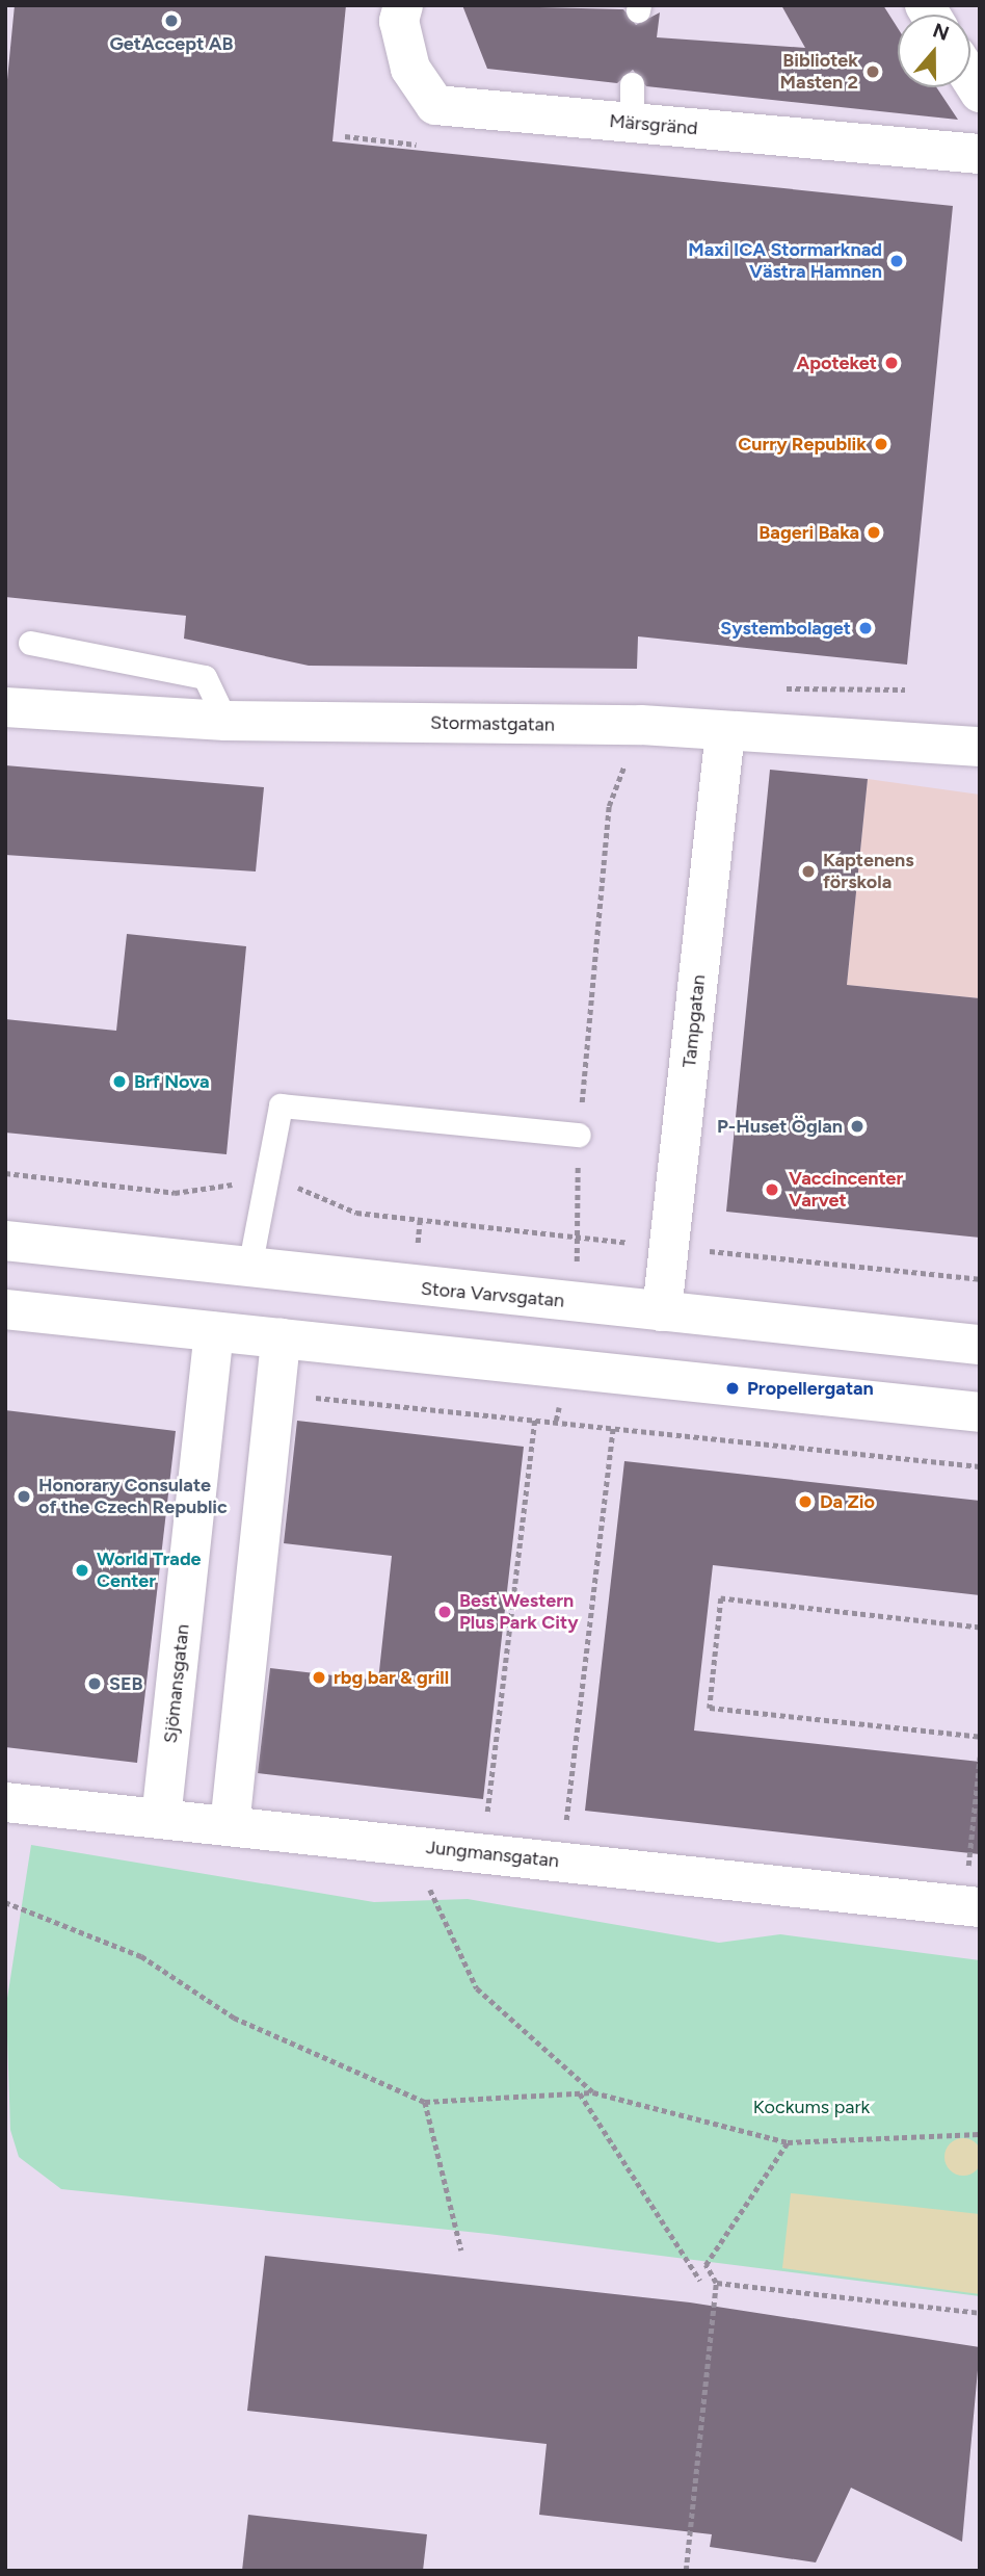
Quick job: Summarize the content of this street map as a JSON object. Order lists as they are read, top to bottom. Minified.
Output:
{"streets":{"street":["Märsgränd","Stormastgatan","Tampgatan","Stora Varvsgatan","Sjömansgatan","Jungmansgatan"]},"crossings":[["Stormastgatan","Tampgatan"],["Tampgatan","Stora Varvsgatan"],["Sjömansgatan","Jungmansgatan"]],"parks":["Kockums park"],"places":["GetAccept AB","Bibliotek Masten 2","Maxi ICA Stormarknad Västra Hamnen","Apoteket","Curry Republik","Bageri Baka","Systembolaget","Kaptenens förskola","Brf Nova","P-Huset Öglan","Vaccincenter Varvet","Propellergatan","Honorary Consulate of the Czech Republic","Da Zio","World Trade Center","Best Western Plus Park City","rbg bar & grill","SEB"],"north":"top"}
